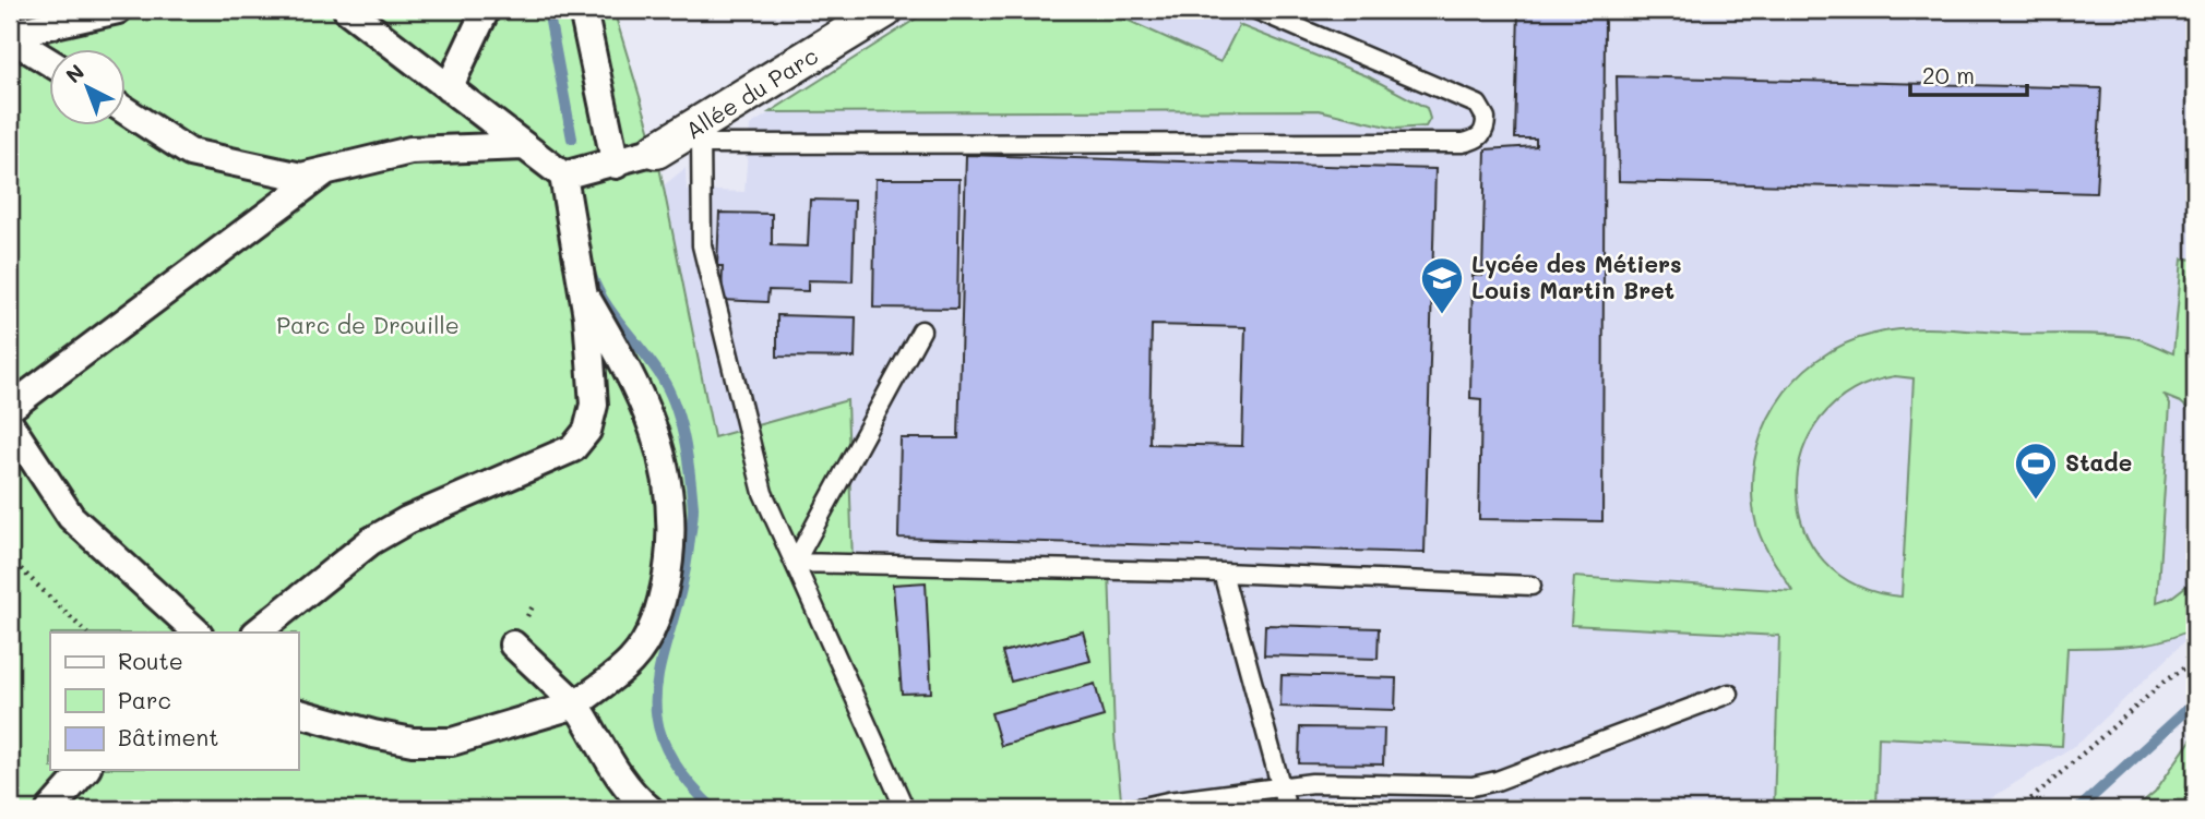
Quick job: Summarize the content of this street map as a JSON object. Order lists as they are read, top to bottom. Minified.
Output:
{"streets":{"street":["Allée du Parc"]},"parks":["Parc de Drouille"],"places":{"school or university":["Lycée des Métiers Louis Martin Bret"],"sports":["Stade"]},"legend":["Route","Parc","Bâtiment"],"scale_bar":"20 m","north":"top left"}
